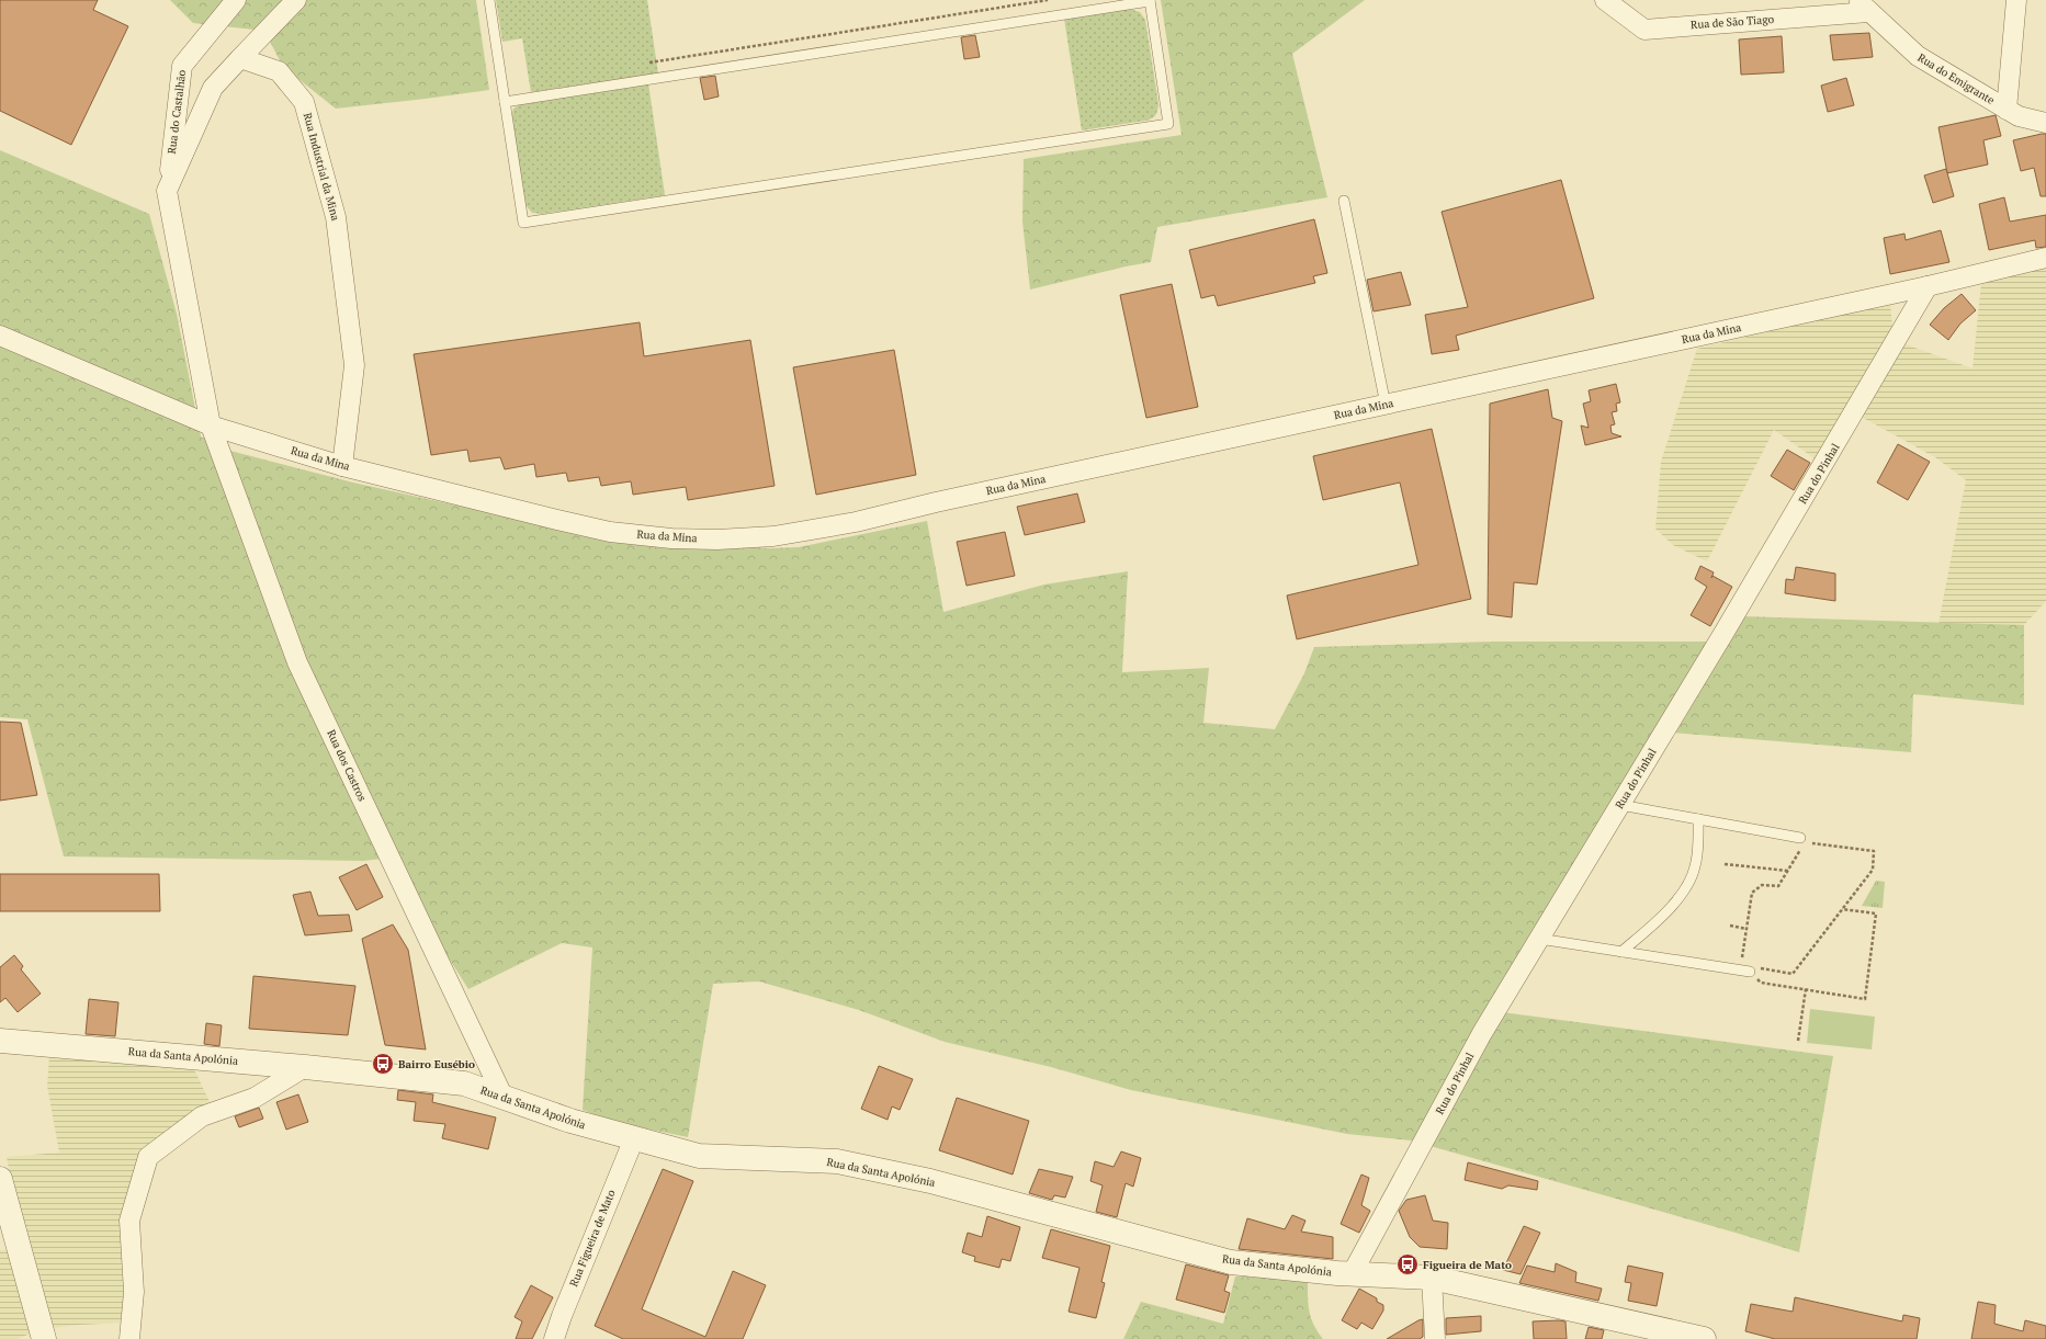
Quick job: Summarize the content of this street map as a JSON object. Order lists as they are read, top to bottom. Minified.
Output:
{"streets":{"street":["Rua de São Tiago","Rua do Emigrante","Rua do Castalhão","Rua Industrial da Mina","Rua da Mina","Rua do Pinhal","Rua dos Castros","Rua da Santa Apolónia","Rua Figueira de Mato"]},"crossings":[["Rua de São Tiago","Rua do Emigrante"],["Rua Industrial da Mina","Rua da Mina"],["Rua da Mina","Rua do Pinhal"],["Rua da Mina","Rua dos Castros"],["Rua do Pinhal","Rua da Santa Apolónia"],["Rua dos Castros","Rua da Santa Apolónia"],["Rua da Santa Apolónia","Rua Figueira de Mato"]],"places":{"bus stop":["Bairro Eusébio","Figueira de Mato"]}}
